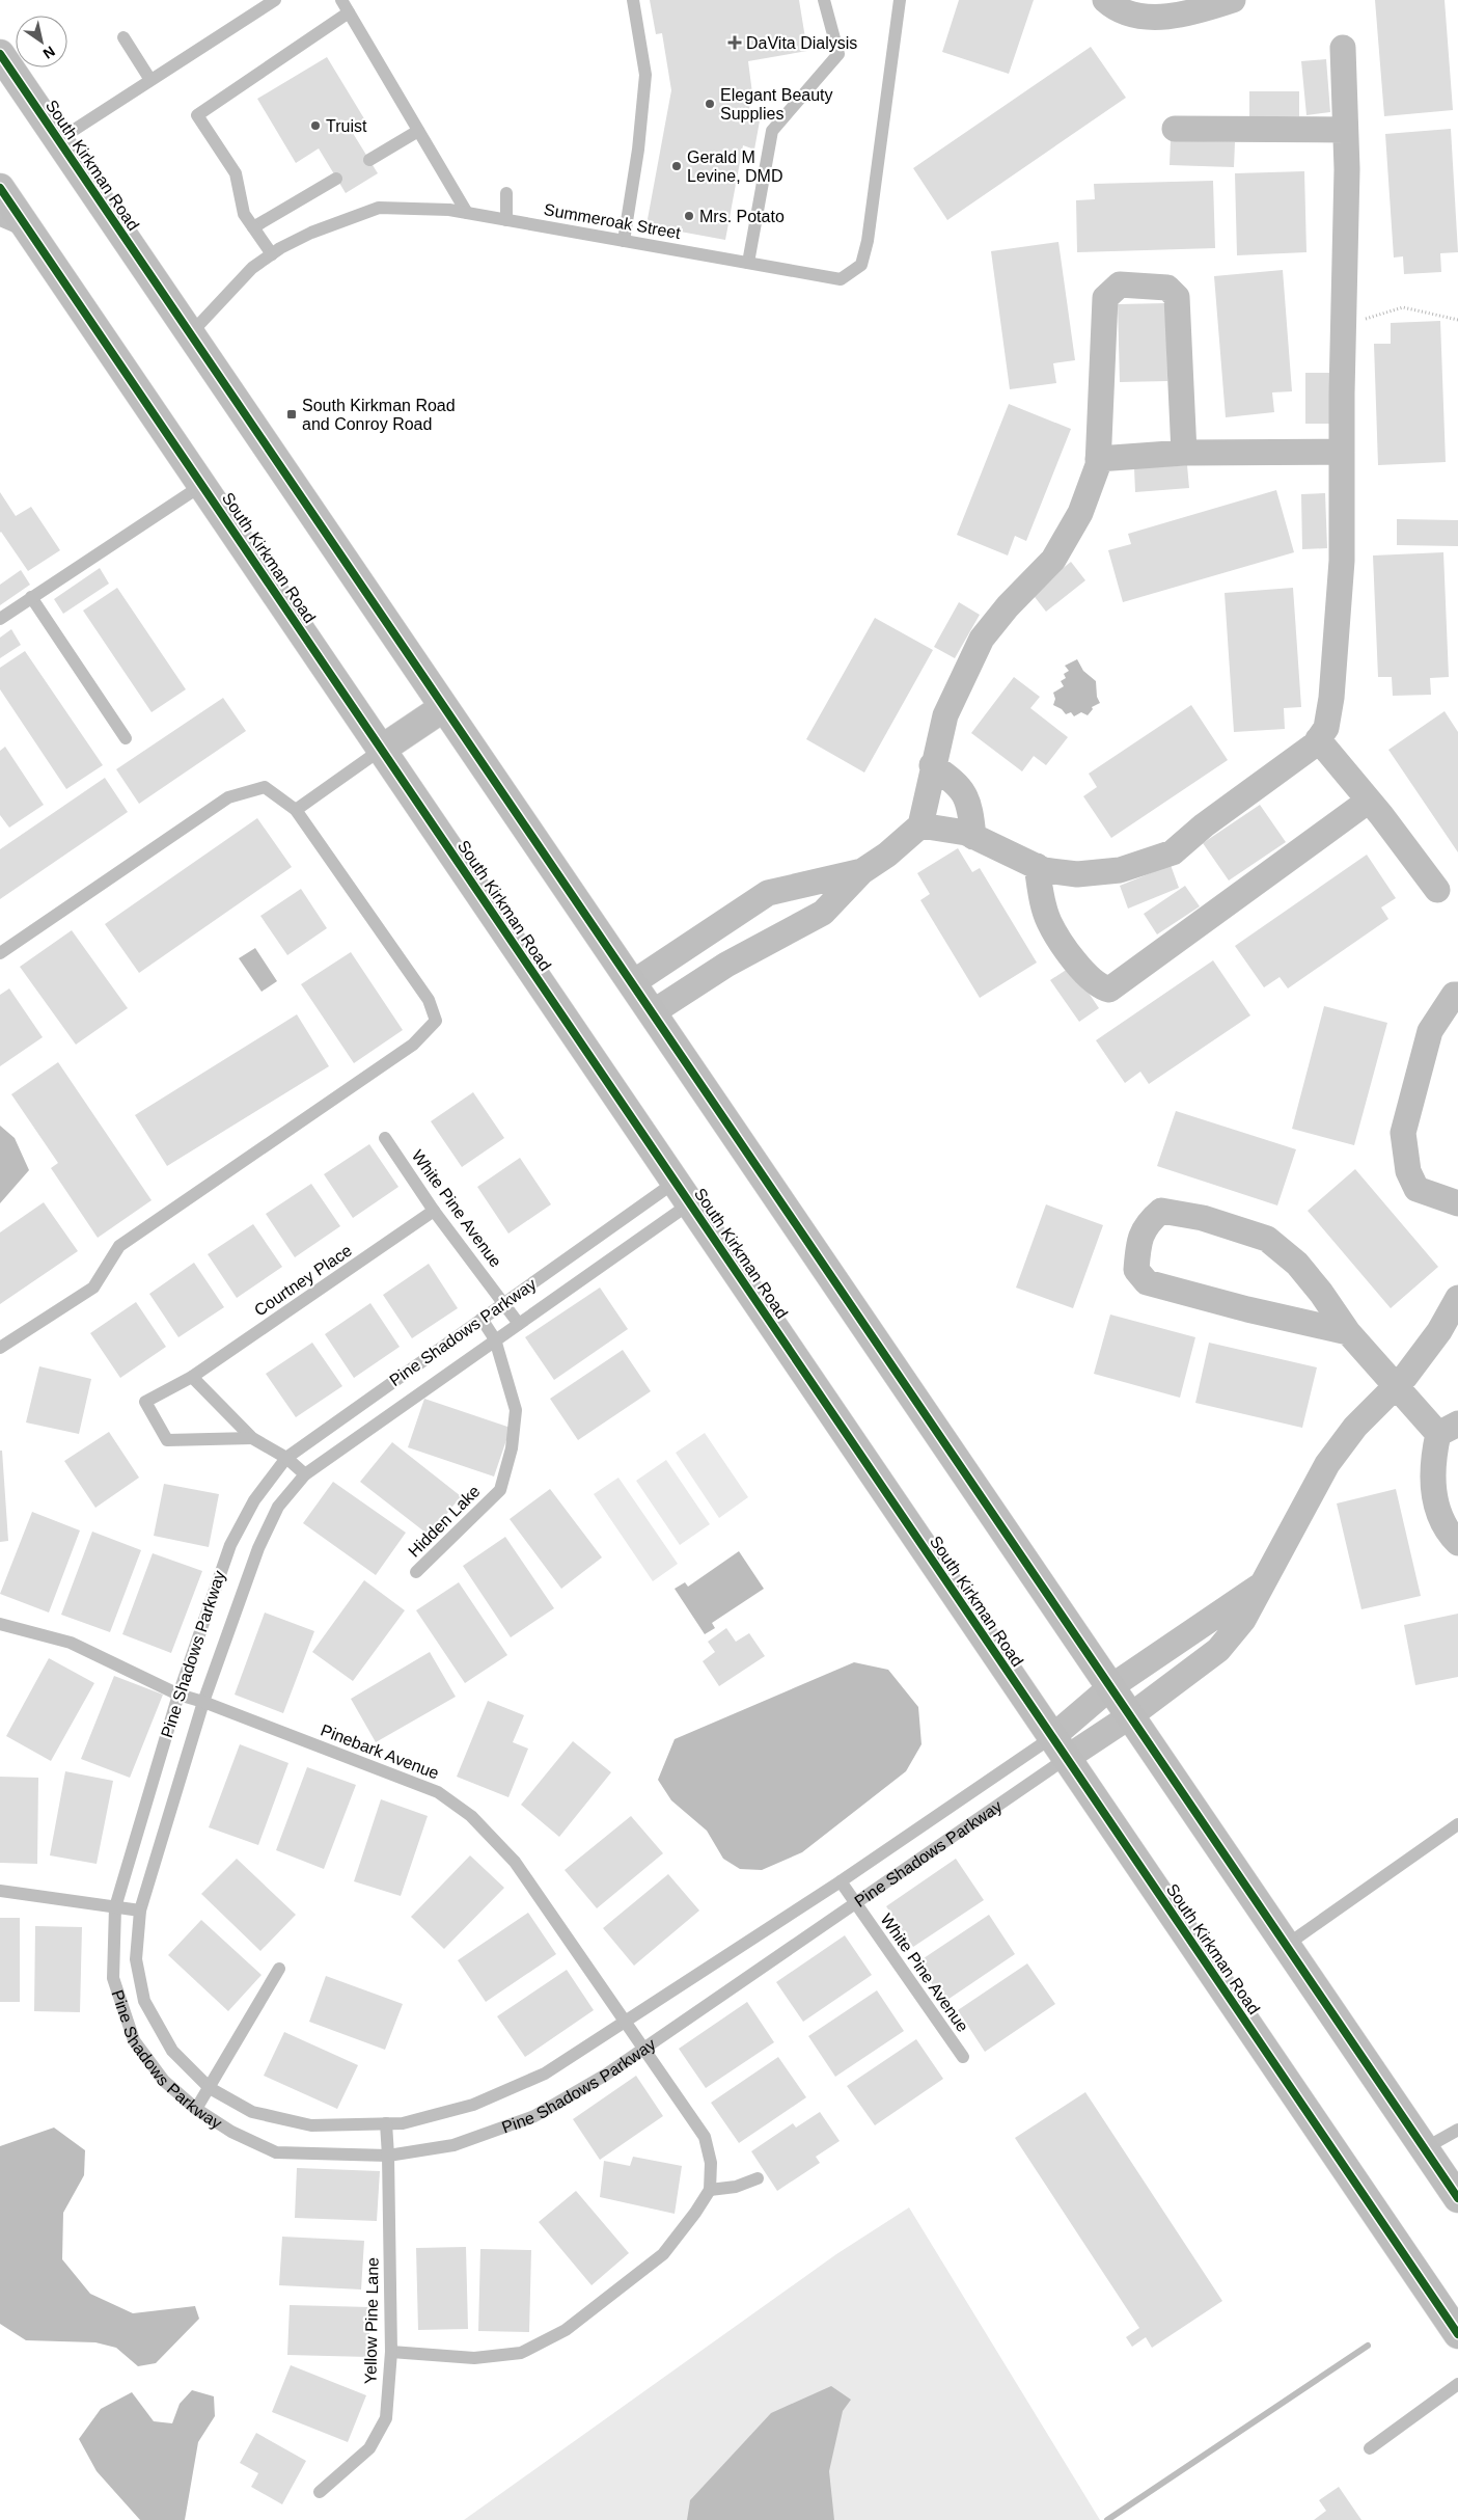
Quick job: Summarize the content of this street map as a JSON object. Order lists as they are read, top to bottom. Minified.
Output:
{"streets":{"main road":["South Kirkman Road"],"street":["Pine Shadows Parkway"],"lane":["Summeroak Street","White Pine Avenue","Courtney Place","Hidden Lake","Pinebark Avenue","Yellow Pine Lane"]},"crossings":[["South Kirkman Road","Summeroak Street"],["South Kirkman Road","Pine Shadows Parkway"],["White Pine Avenue","Courtney Place"],["White Pine Avenue","Pine Shadows Parkway"],["Pine Shadows Parkway","Hidden Lake"],["Pine Shadows Parkway","Pinebark Avenue"],["Pine Shadows Parkway","Yellow Pine Lane"]],"places":{"health":["DaVita Dialysis"],"other":["Elegant Beauty Supplies","Truist","Gerald M Levine, DMD","Mrs. Potato"],"transit":["South Kirkman Road and Conroy Road"]},"north":"bottom right"}
